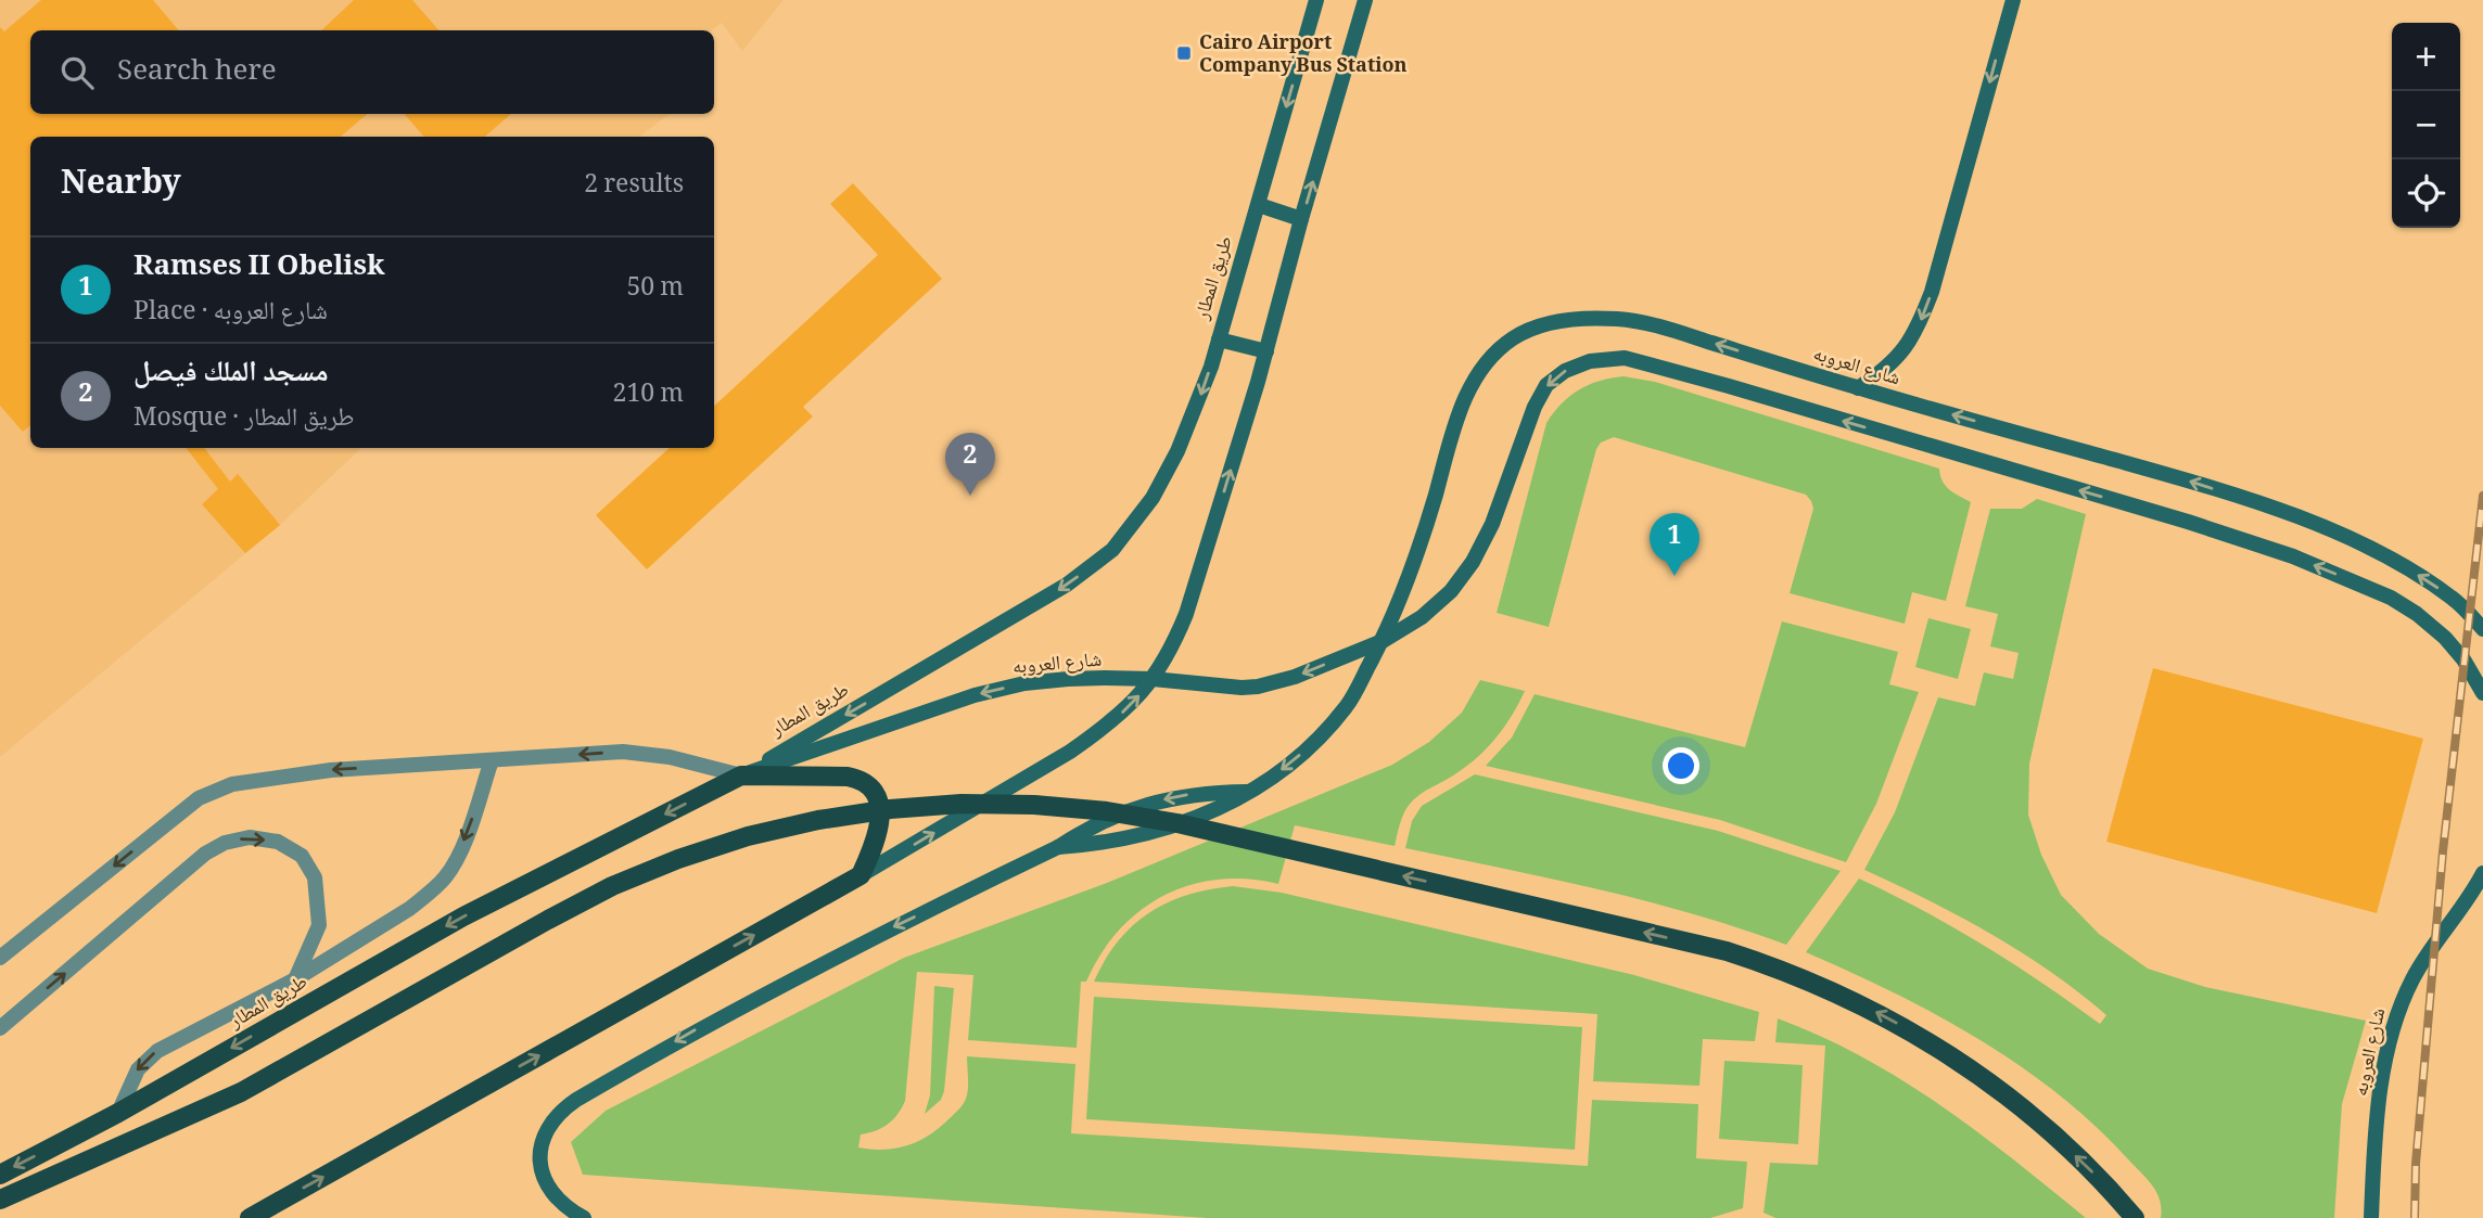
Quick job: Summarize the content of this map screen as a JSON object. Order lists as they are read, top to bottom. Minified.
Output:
{"streets":{"main road":["طريق المطار","شارع العروبه"]},"crossings":[["طريق المطار","شارع العروبه"]],"one_way":["شارع العروبه"],"places":{"transit":["Cairo Airport Company Bus Station"]},"page":{"map_buttons":["+","−"],"search":"Search here","heading":["Nearby","2 results"],"list":[{"mark":"1","name":"Ramses II Obelisk","note":"Place · شارع العروبه","value":"50 m"},{"mark":"2","name":"مسجد الملك فيصل","note":"Mosque · طريق المطار","value":"210 m"}],"pins":["2","1"]}}
